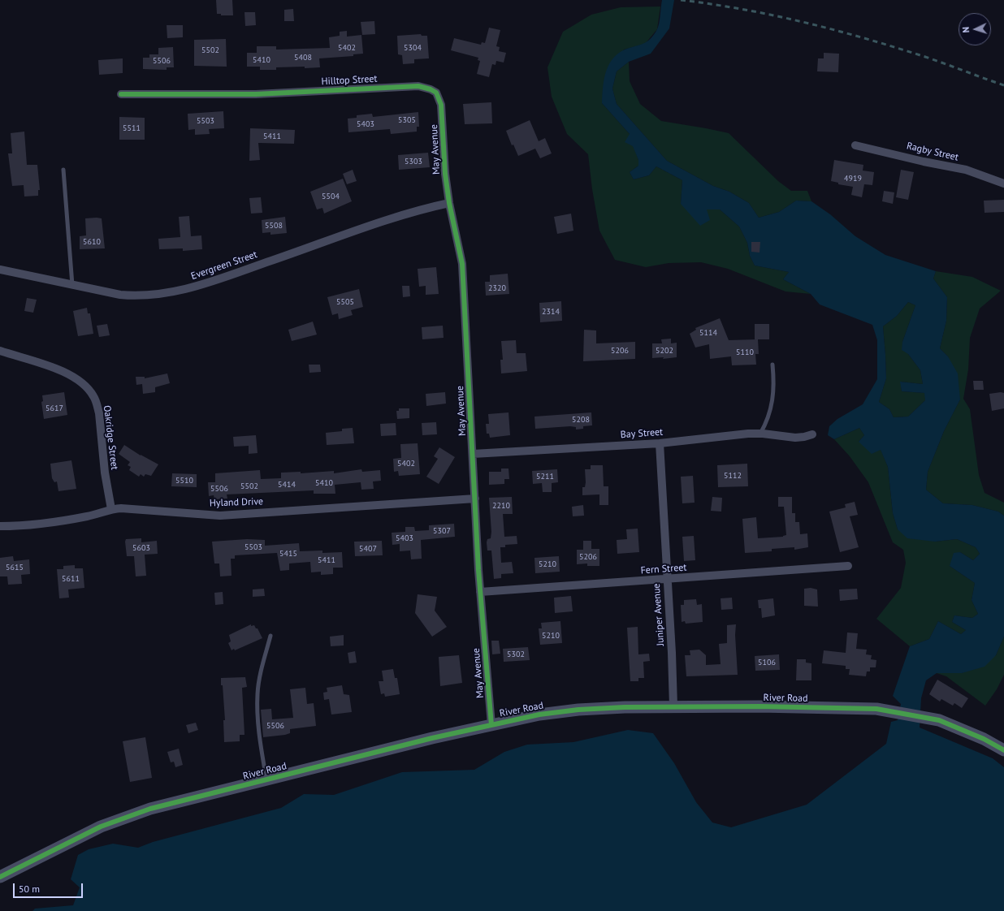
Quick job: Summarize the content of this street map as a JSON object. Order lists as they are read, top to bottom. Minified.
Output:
{"streets":{"street":["Hilltop Street","May Avenue","Ragby Street","Evergreen Street","Bay Street","Oakridge Street","Hyland Drive","Fern Street","Juniper Avenue","River Road"]},"crossings":[["Hilltop Street","May Avenue"],["May Avenue","Evergreen Street"],["May Avenue","Bay Street"],["May Avenue","Hyland Drive"],["May Avenue","Fern Street"],["May Avenue","River Road"],["Bay Street","Juniper Avenue"],["Oakridge Street","Hyland Drive"],["Fern Street","Juniper Avenue"],["Juniper Avenue","River Road"]],"house_numbers":["5402","5304","5502","5408","5410","5506","5305","5503","5403","5511","5411","5303","4919","5504","5508","5610","2320","5505","2314","5114","5206","5202","5110","5617","5208","5402","5112","5211","5510","5410","5414","5502","5506","2210","5307","5403","5503","5603","5407","5415","5206","5411","5210","5615","5611","5210","5302","5106","5506"],"scale_bar":"50 m","north":"left"}
